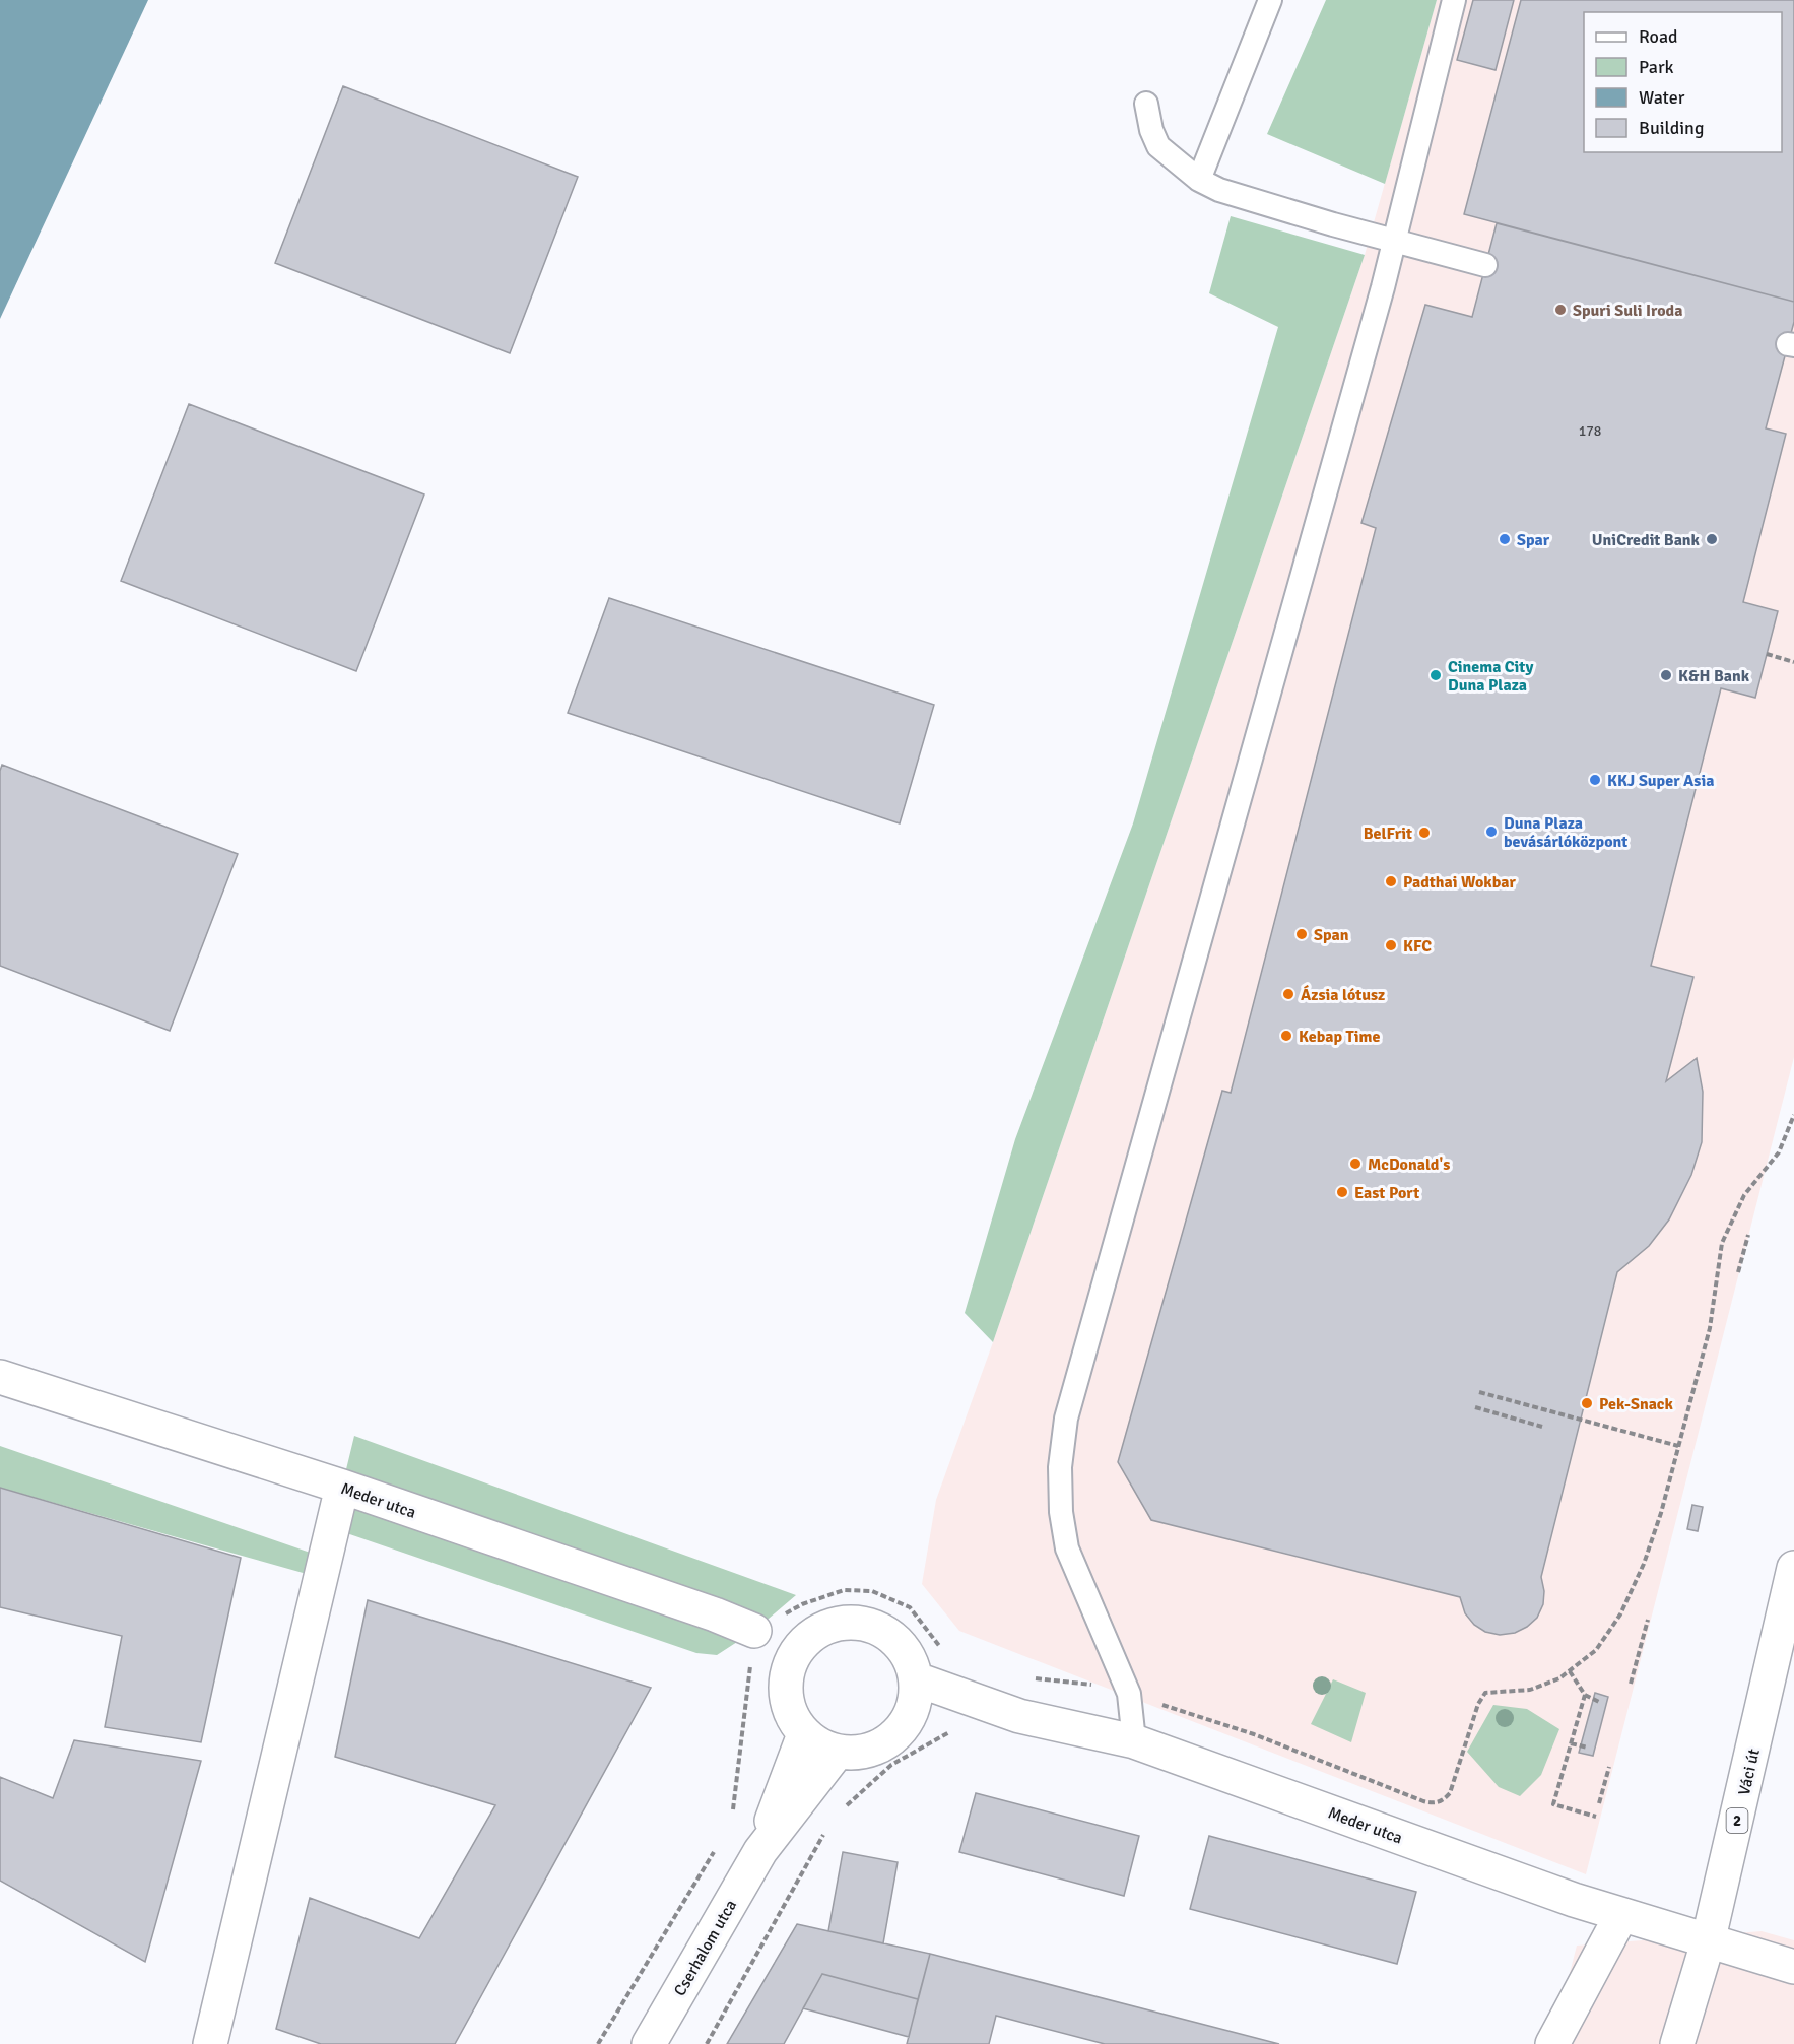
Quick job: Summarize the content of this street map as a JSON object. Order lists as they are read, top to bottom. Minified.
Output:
{"streets":{"street":["Meder utca","Váci út","2","Cserhalom utca"]},"crossings":[["Meder utca","Váci út"]],"places":["Spuri Suli Iroda","Spar","UniCredit Bank","Cinema City Duna Plaza","K&H Bank","KKJ Super Asia","Duna Plaza bevásárlóközpont","BelFrit","Padthai Wokbar","Span","KFC","Ázsia lótusz","Kebap Time","McDonald's","East Port","Pek-Snack"],"house_numbers":["178"],"legend":["Road","Park","Water","Building"]}
